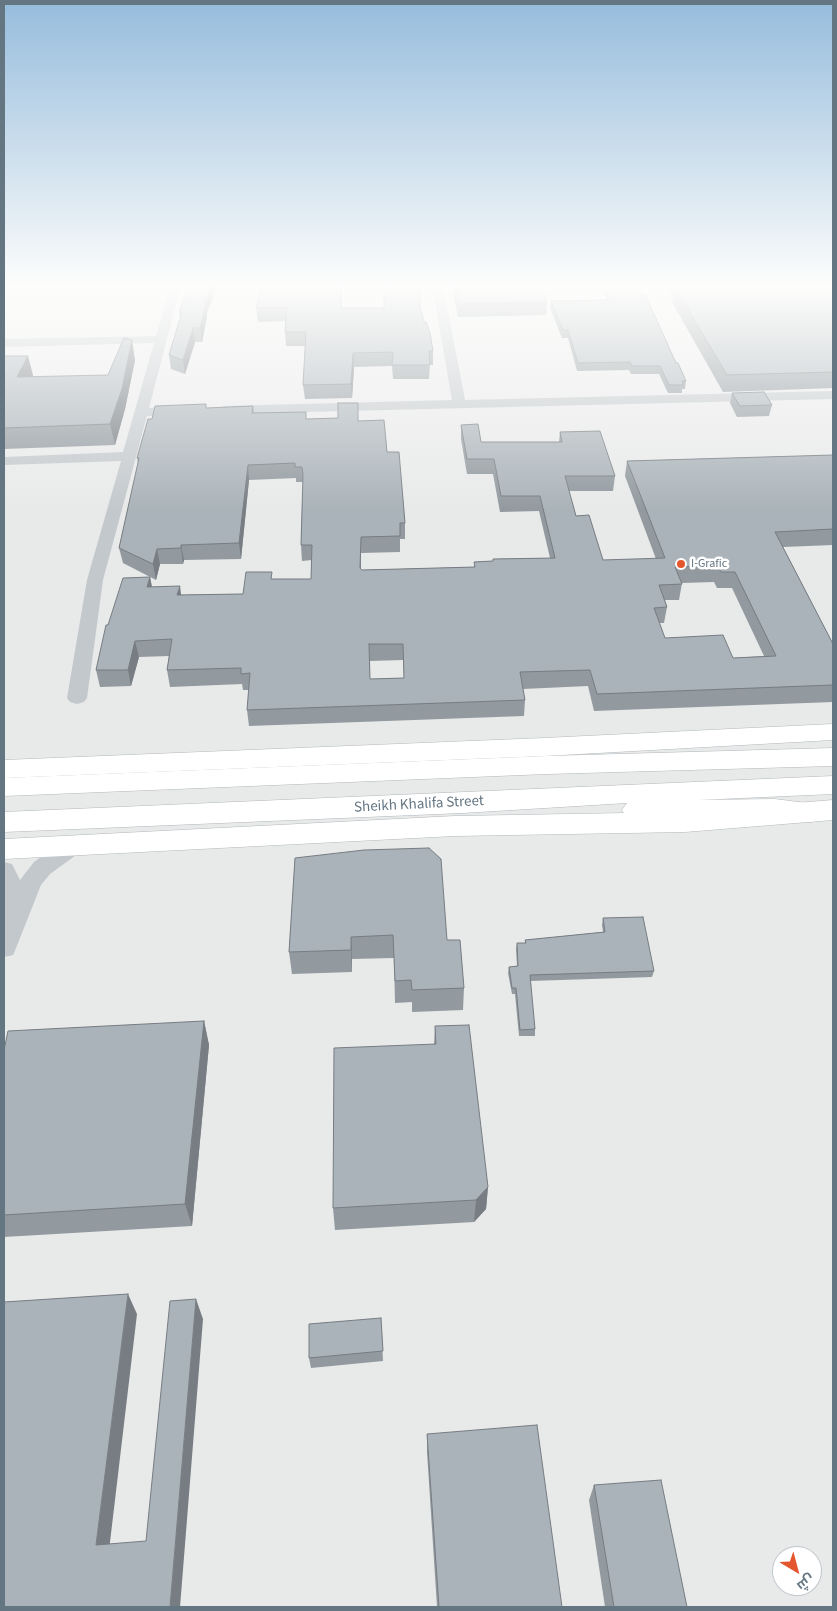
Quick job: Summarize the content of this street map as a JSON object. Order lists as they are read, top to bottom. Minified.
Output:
{"streets":{"main road":["Sheikh Khalifa Street"]},"places":["I-Grafic"],"north":"bottom right"}
